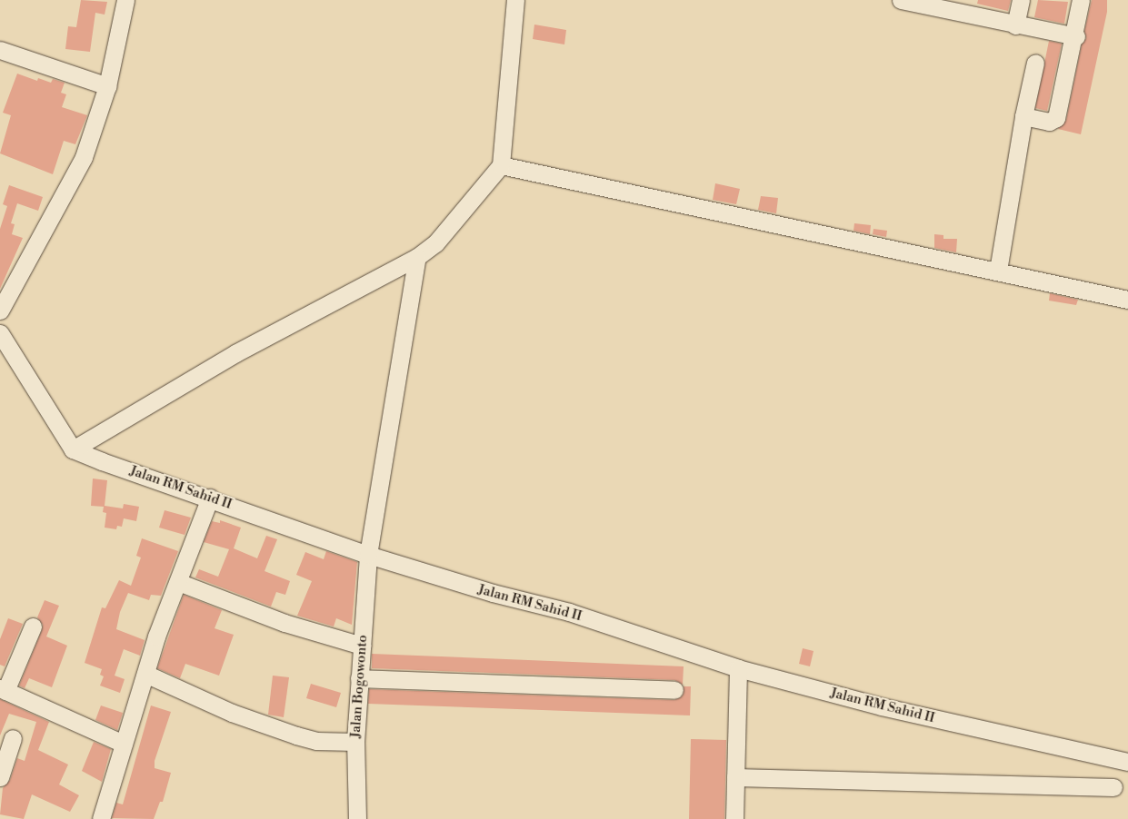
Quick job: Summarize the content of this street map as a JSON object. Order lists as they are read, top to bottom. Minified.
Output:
{"streets":{"street":["Jalan RM Sahid II","Jalan Bogowonto"]},"crossings":[["Jalan RM Sahid II","Jalan Bogowonto"]]}
